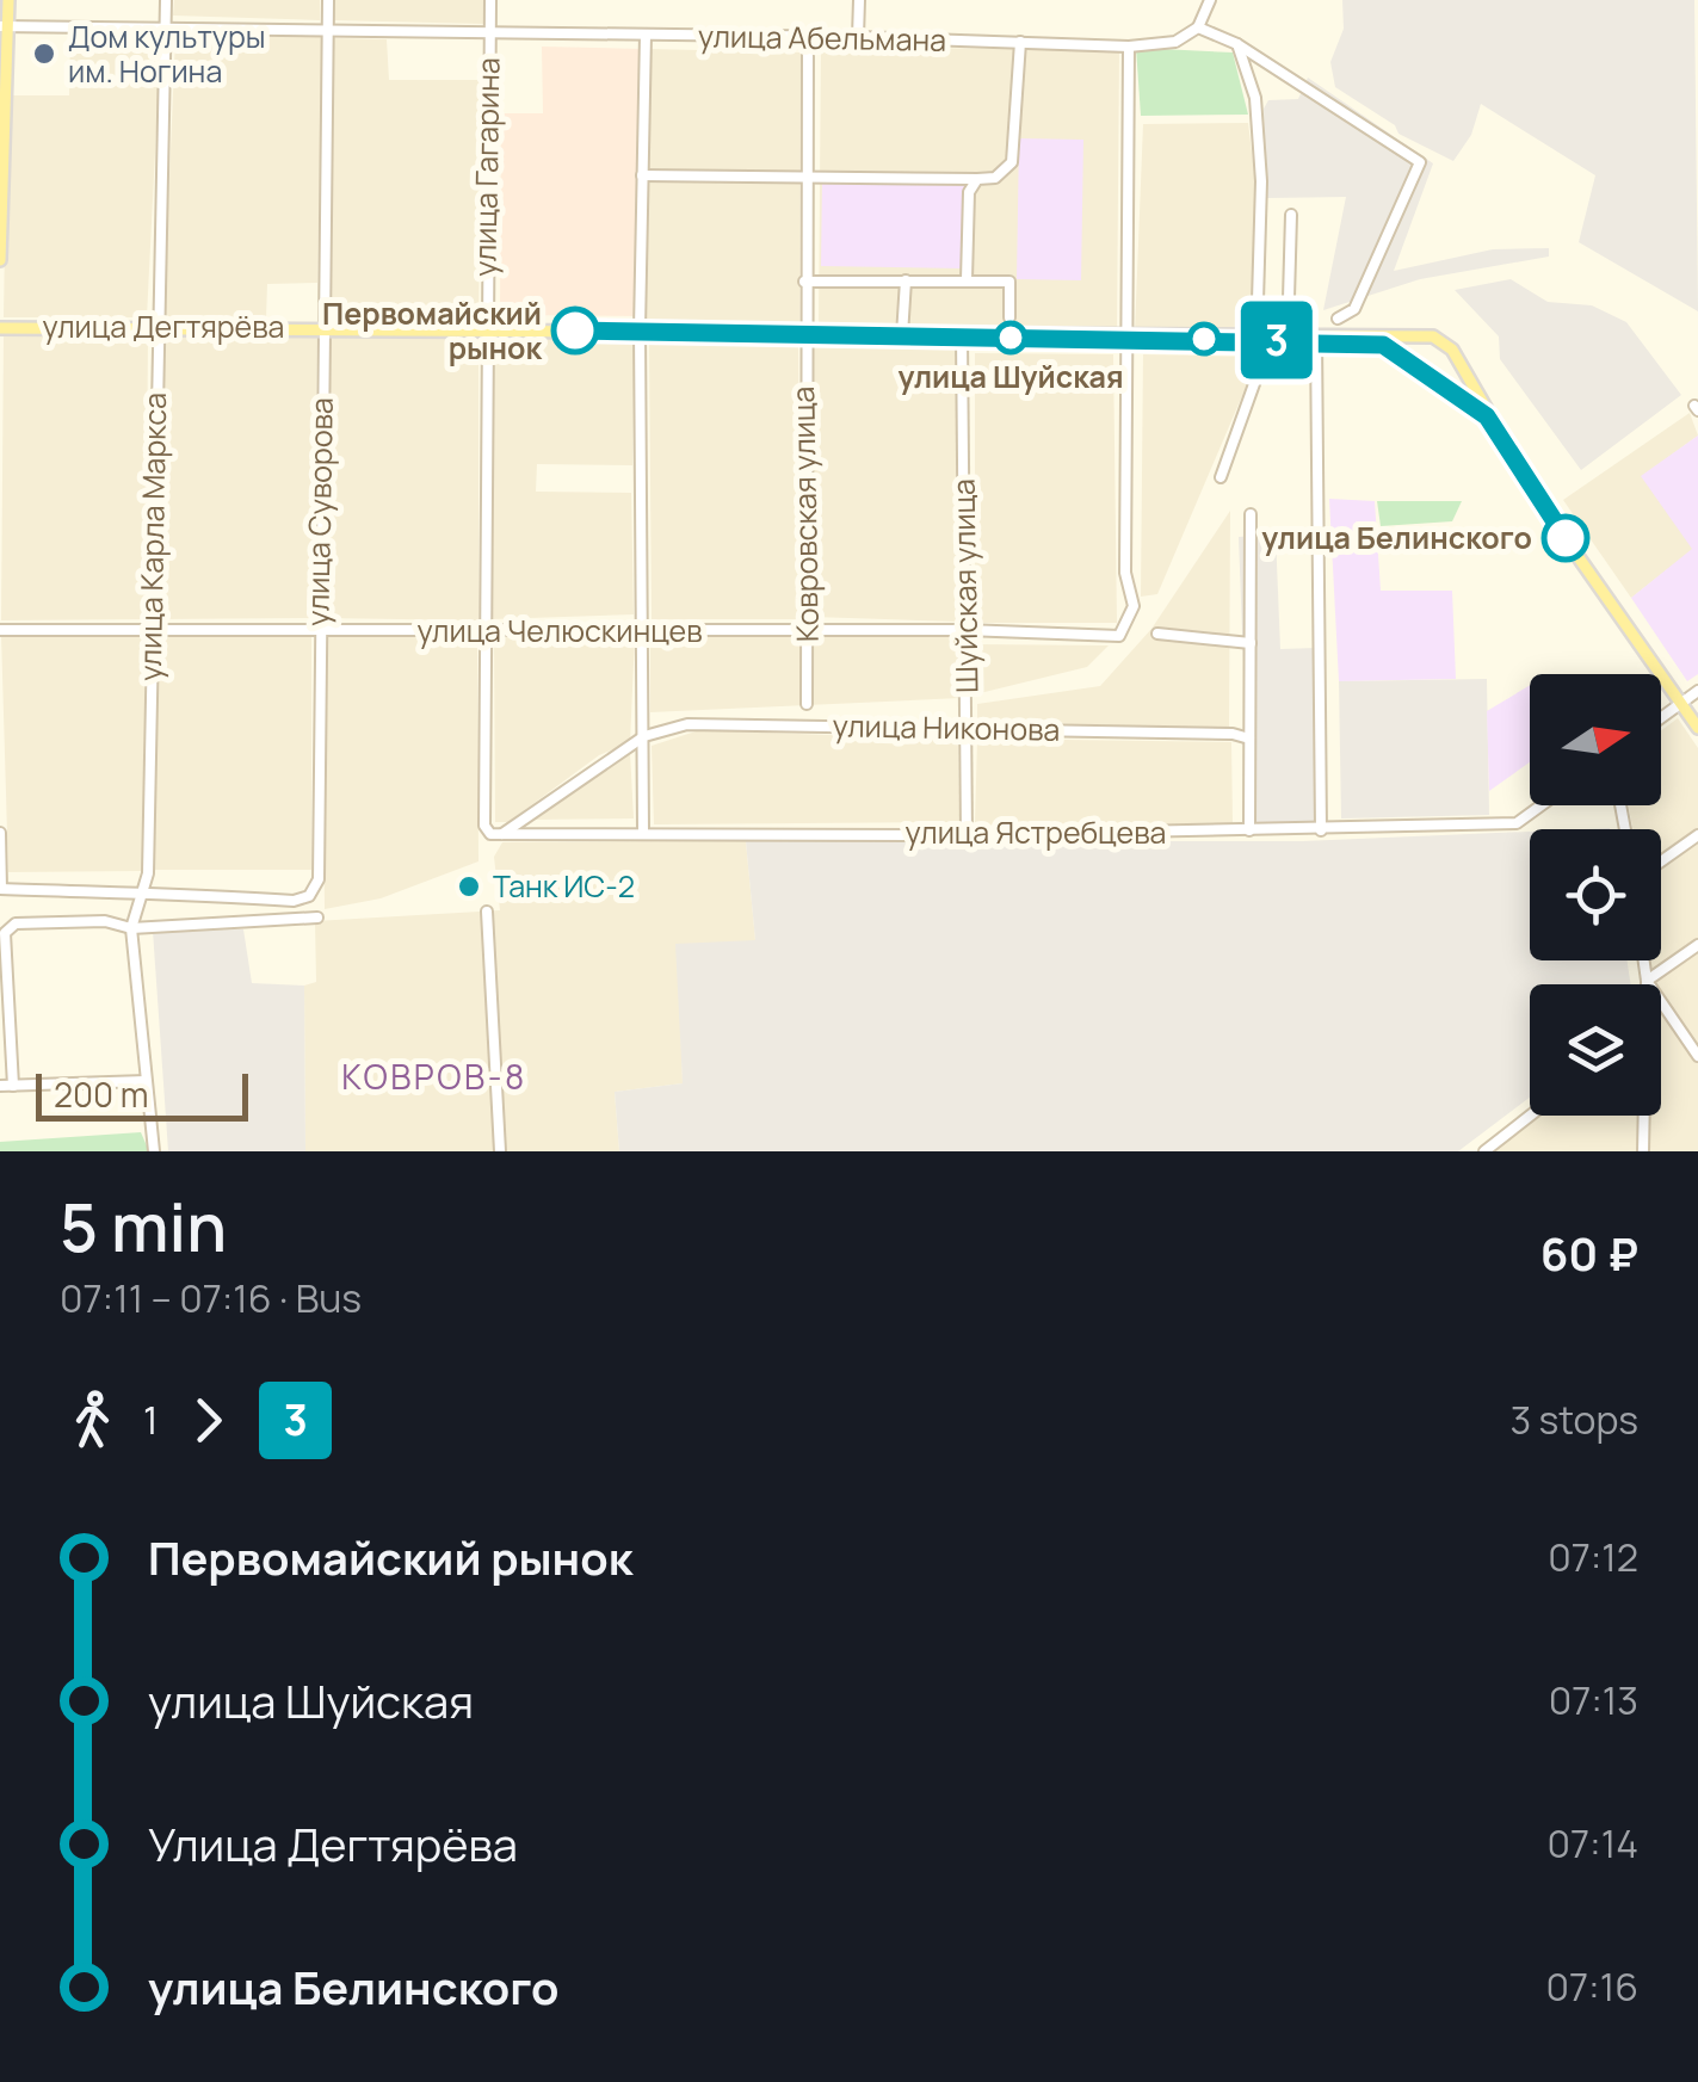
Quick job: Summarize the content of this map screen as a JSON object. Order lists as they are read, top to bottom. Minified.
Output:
{"streets":{"main road":["улица Дегтярёва"],"street":["улица Абельмана","улица Гагарина","улица Суворова","Ковровская улица","улица Карла Маркса","Шуйская улица","улица Челюскинцев","улица Никонова","улица Ястребцева"]},"crossings":[["улица Абельмана","улица Гагарина"],["улица Абельмана","улица Суворова"],["улица Абельмана","Ковровская улица"],["улица Абельмана","улица Карла Маркса"],["улица Гагарина","улица Дегтярёва"],["улица Гагарина","улица Челюскинцев"],["улица Гагарина","улица Ястребцева"],["улица Дегтярёва","улица Суворова"],["улица Дегтярёва","Ковровская улица"],["улица Дегтярёва","улица Карла Маркса"],["улица Дегтярёва","Шуйская улица"],["улица Дегтярёва","улица Челюскинцев"],["улица Суворова","улица Челюскинцев"],["Ковровская улица","улица Челюскинцев"],["улица Карла Маркса","улица Челюскинцев"],["Шуйская улица","улица Челюскинцев"],["Шуйская улица","улица Никонова"],["Шуйская улица","улица Ястребцева"]],"districts":["КОВРОВ-8"],"places":["Дом культуры им. Ногина","Первомайский рынок","улица Шуйская","улица Белинского","Танк ИС-2"],"lines":["bus line 3"],"scale_bar":"200 m","north":"right","page":{"on_map":"3","scale":"200 m","heading":["5 min","07:11 – 07:16 · Bus","60 ₽"],"legs":["1","3","3 stops"],"list":[{"name":"Первомайский рынок","value":"07:12"},{"name":"улица Шуйская","value":"07:13"},{"name":"Улица Дегтярёва","value":"07:14"},{"name":"улица Белинского","value":"07:16"}]}}
